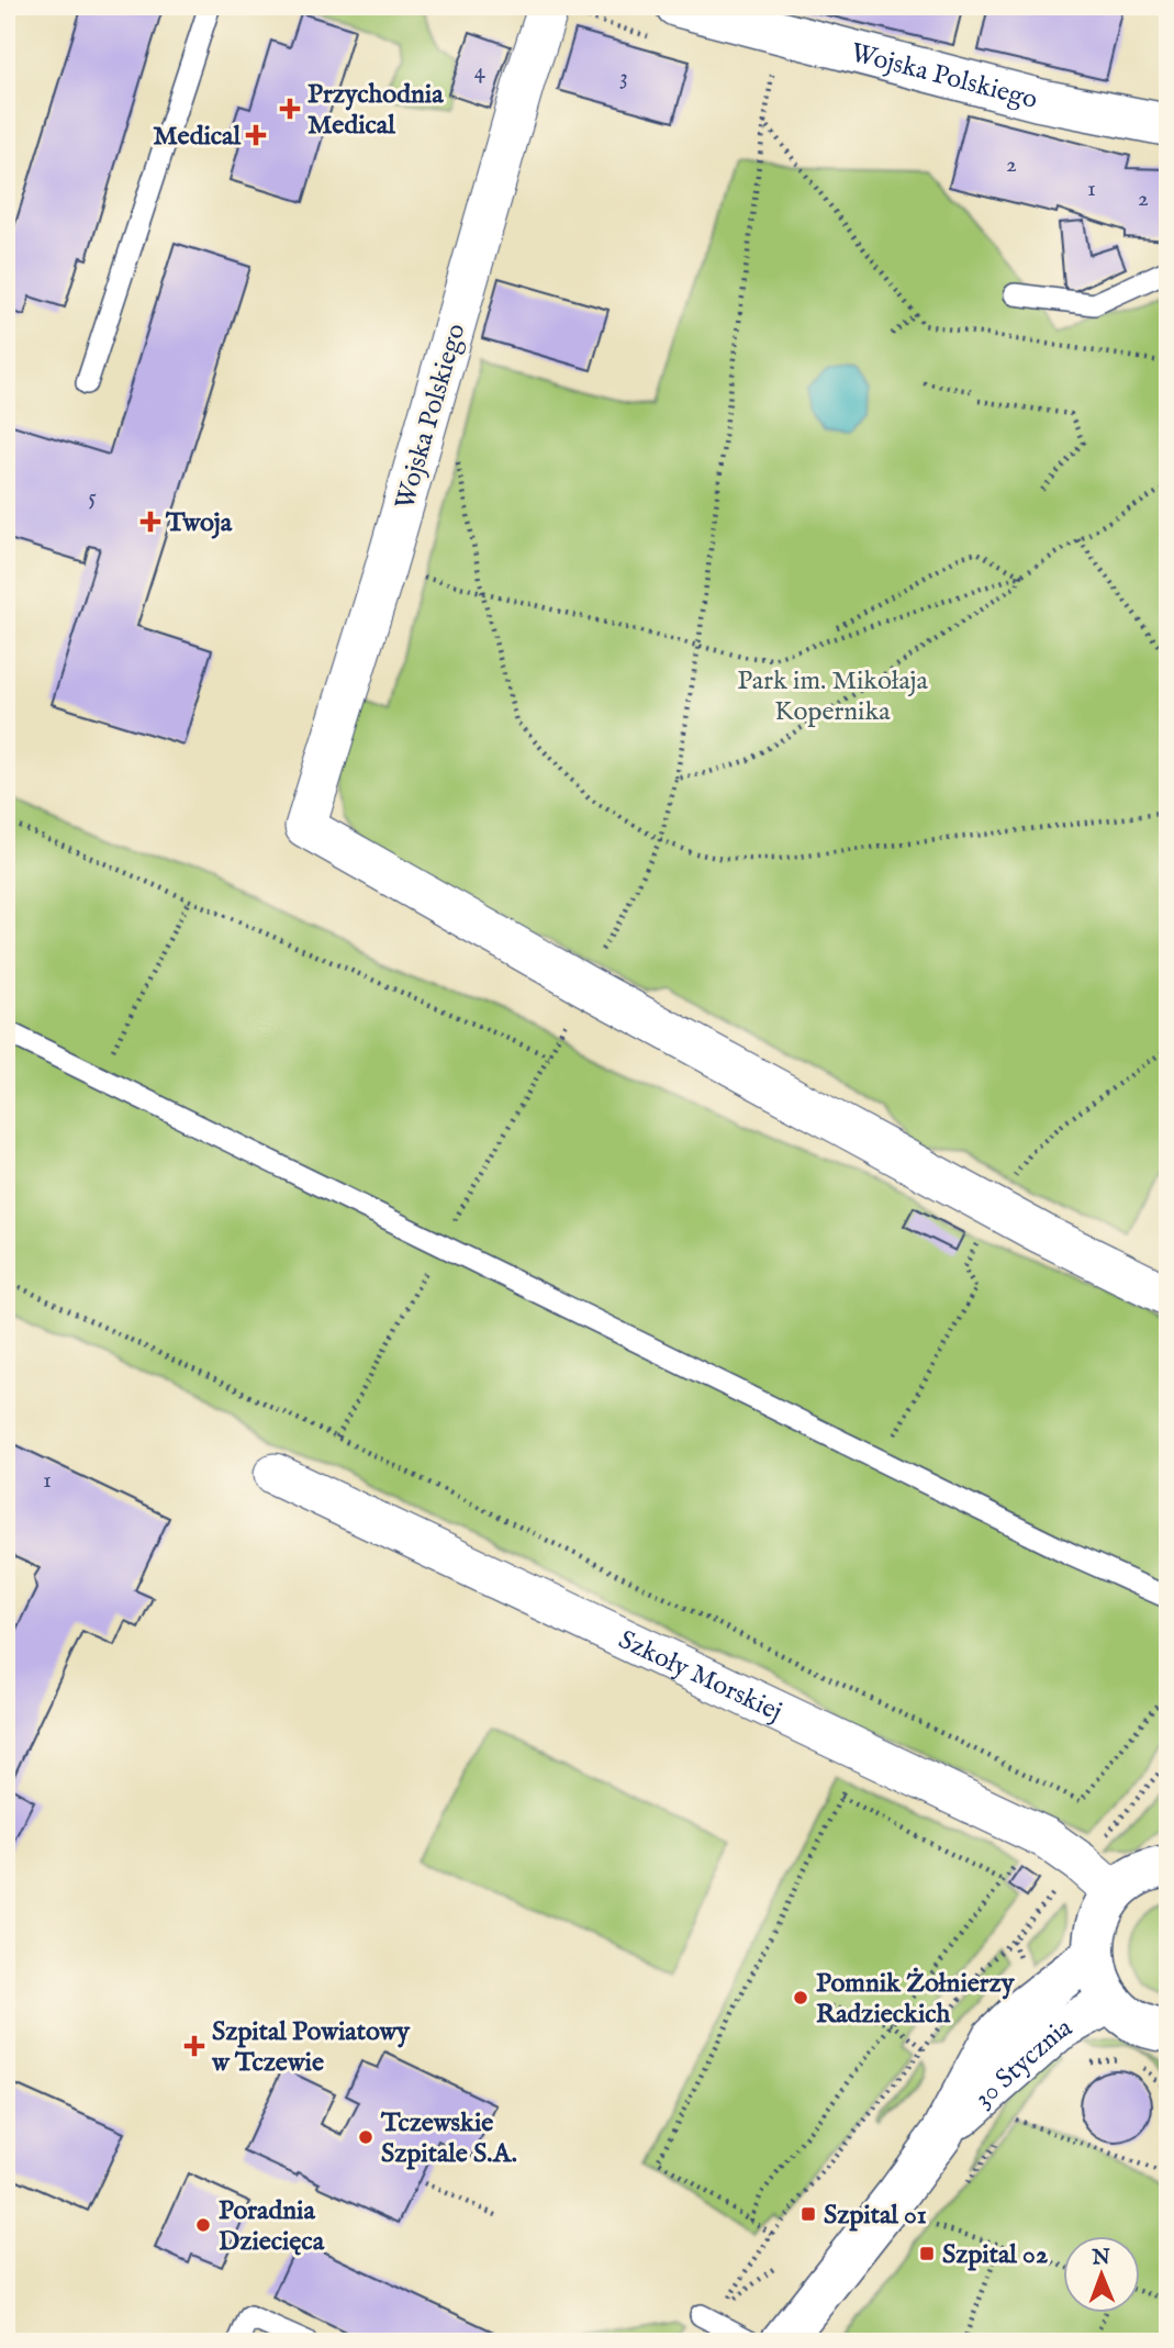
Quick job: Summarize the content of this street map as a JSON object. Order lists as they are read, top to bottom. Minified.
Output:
{"streets":{"street":["Wojska Polskiego","Szkoły Morskiej","30 Stycznia"]},"parks":["Park im. Mikołaja Kopernika"],"places":{"health":["Przychodnia Medical","Medical","Twoja","Szpital Powiatowy w Tczewie"],"other":["Pomnik Żołnierzy Radzieckich","Tczewskie Szpitale S.A.","Poradnia Dziecięca"],"transit":["Szpital 01","Szpital 02"]},"house_numbers":["4","3","2","1","2","5","1"],"north":"top"}
